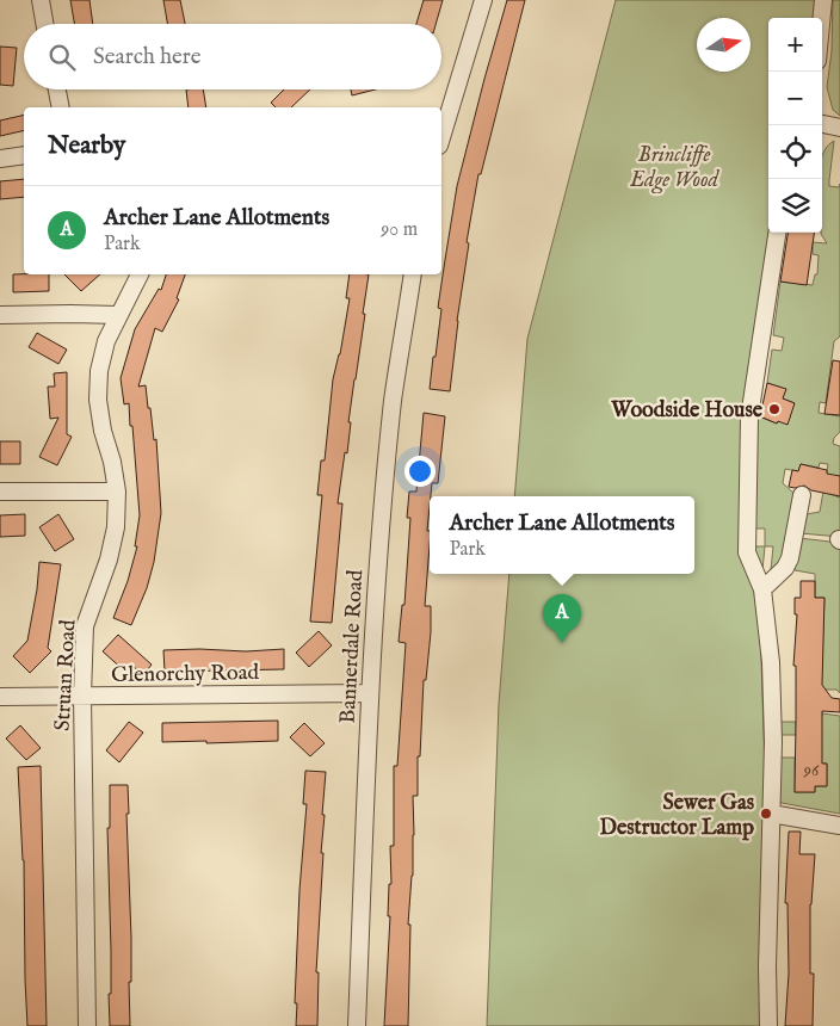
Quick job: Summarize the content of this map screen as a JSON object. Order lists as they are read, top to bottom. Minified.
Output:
{"streets":{"street":["Bannerdale Road","Glenorchy Road","Struan Road"]},"crossings":[["Bannerdale Road","Glenorchy Road"],["Glenorchy Road","Struan Road"]],"parks":["Brincliffe Edge Wood"],"places":["Woodside House","Sewer Gas Destructor Lamp"],"house_numbers":["96"],"north":"right","page":{"map_buttons":["+","−"],"search":"Search here","heading":"Nearby","list":[{"mark":"A","name":"Archer Lane Allotments","note":"Park","value":"90 m"}],"popup":["Archer Lane Allotments","Park"],"pins":"A"}}
